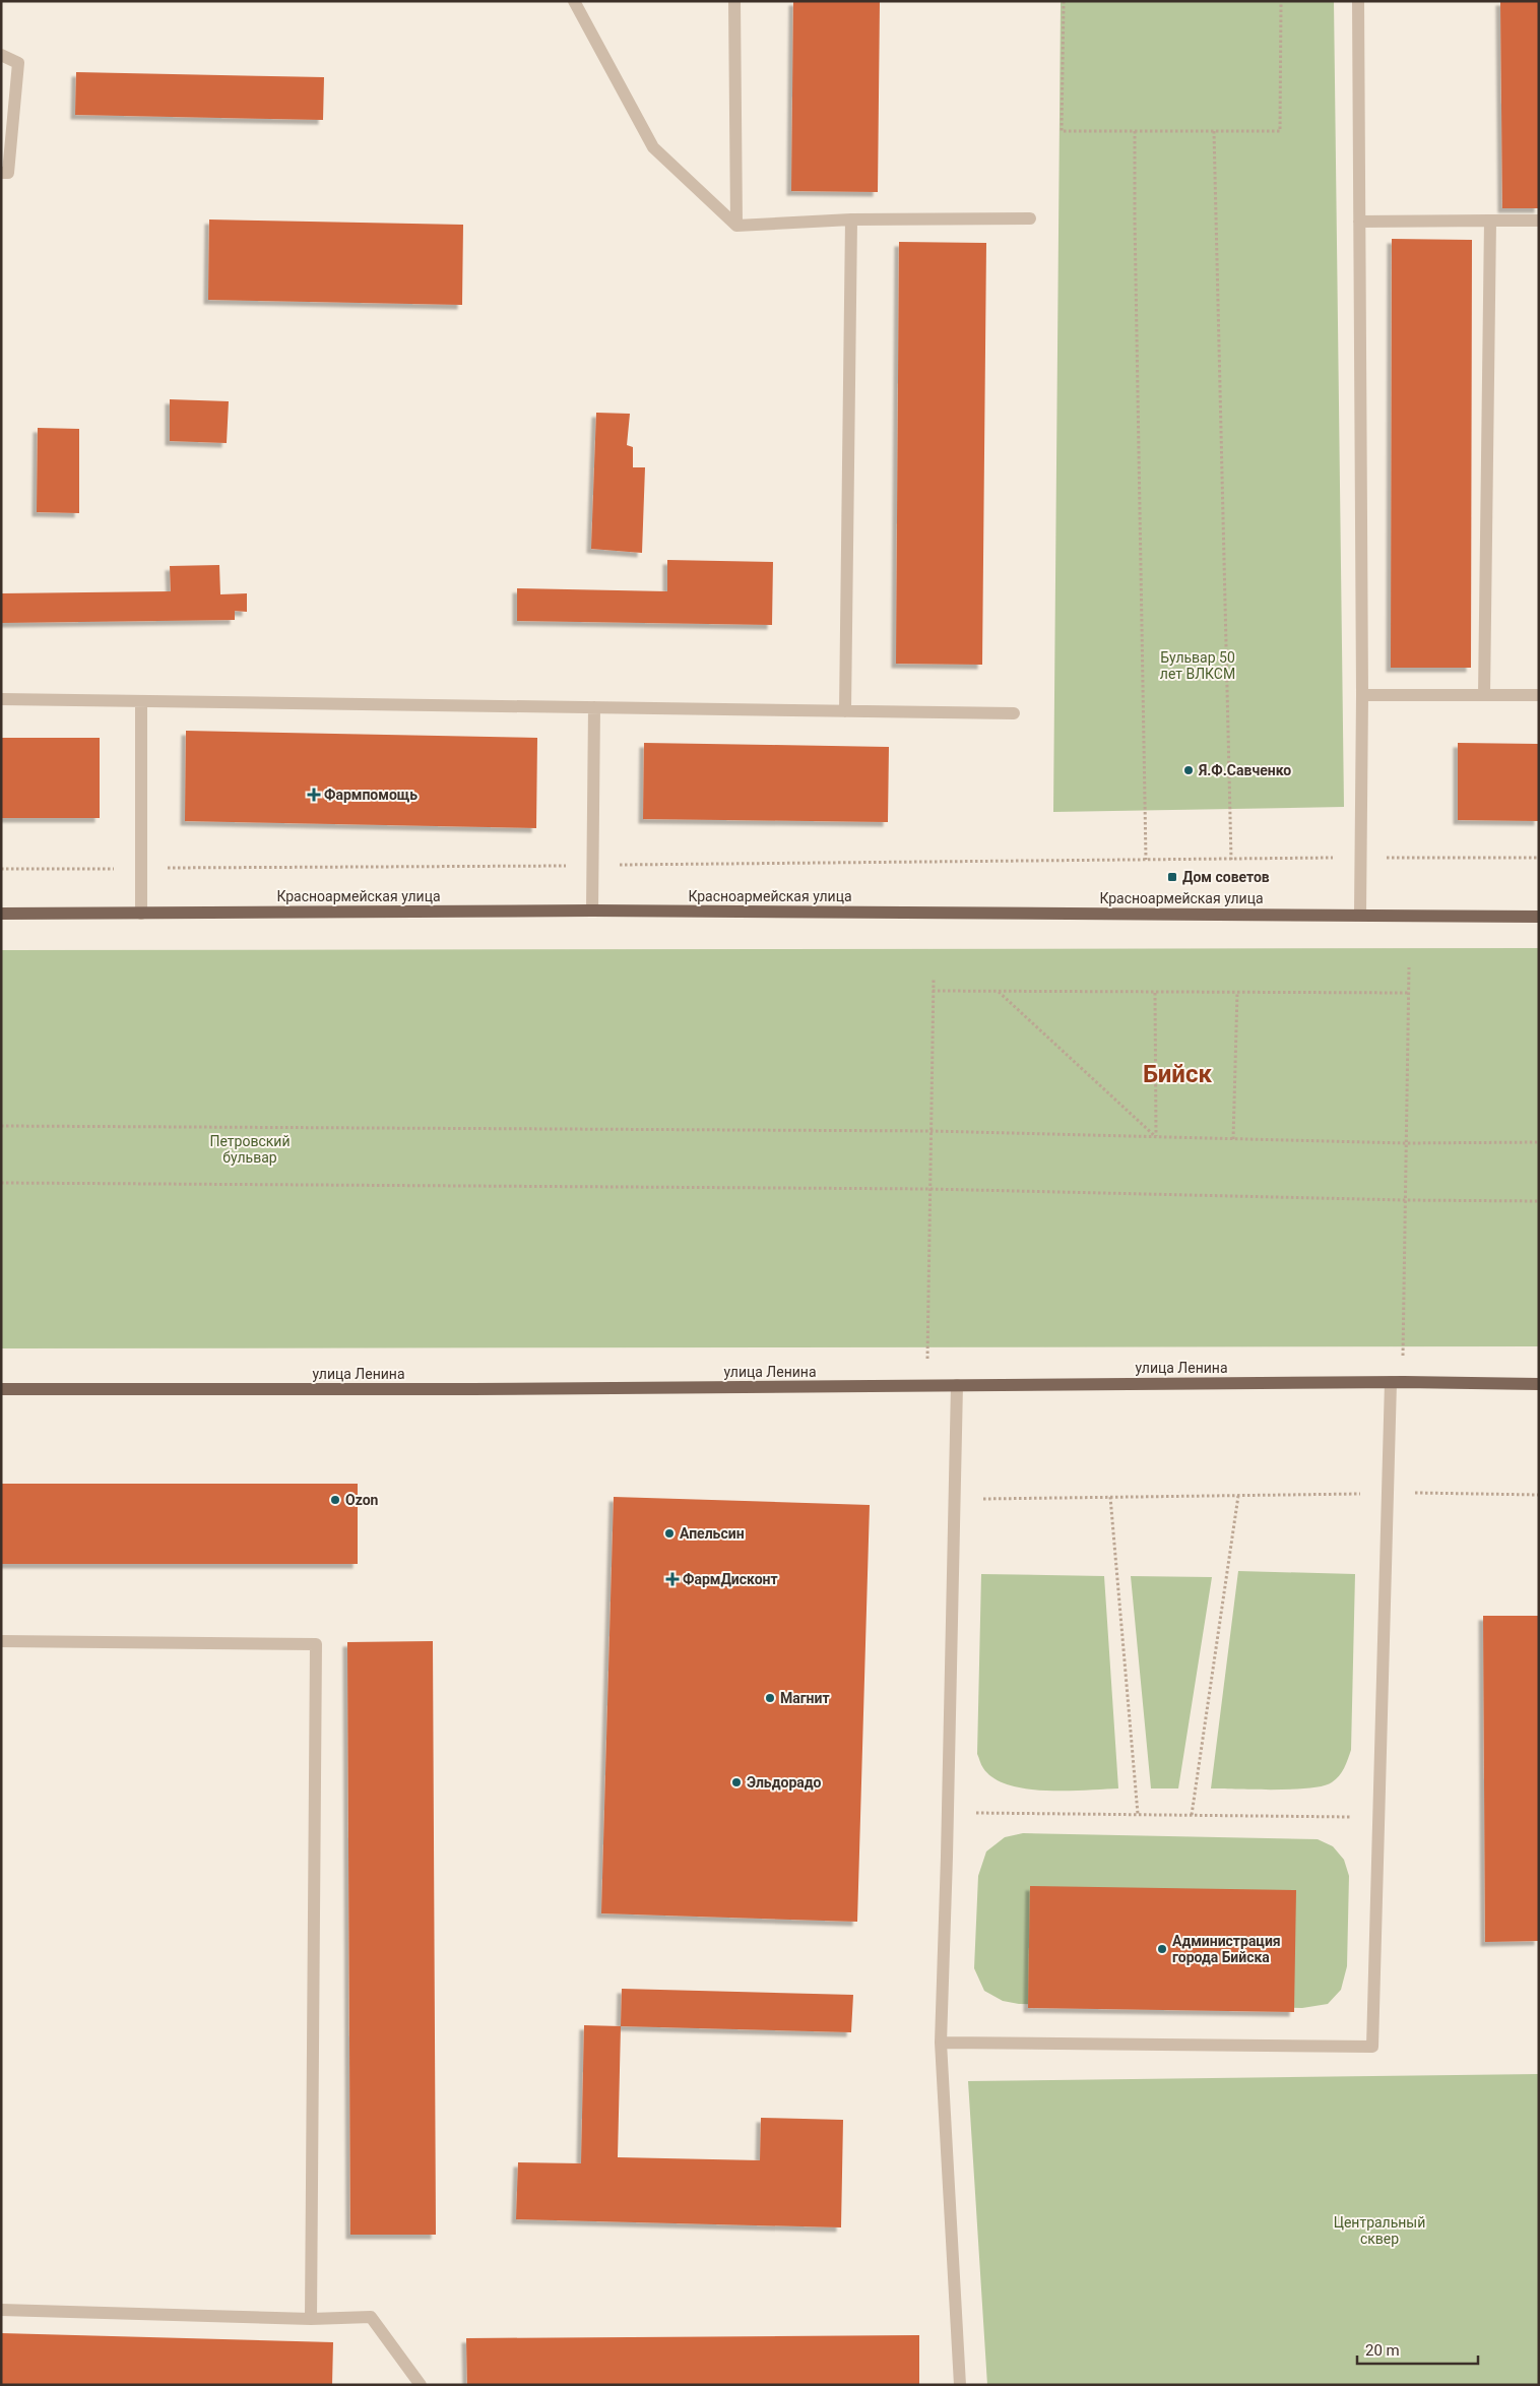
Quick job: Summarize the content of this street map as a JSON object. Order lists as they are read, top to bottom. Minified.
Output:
{"streets":{"main road":["Красноармейская улица","улица Ленина"]},"districts":["Бийск"],"parks":["Бульвар 50 лет ВЛКСМ","Петровский бульвар","Центральный сквер"],"places":{"other":["Я.Ф.Савченко","Ozon","Апельсин","Магнит","Эльдорадо","Администрация города Бийска"],"health":["Фармпомощь","ФармДисконт"],"transit":["Дом советов"]},"scale_bar":"20 m"}
